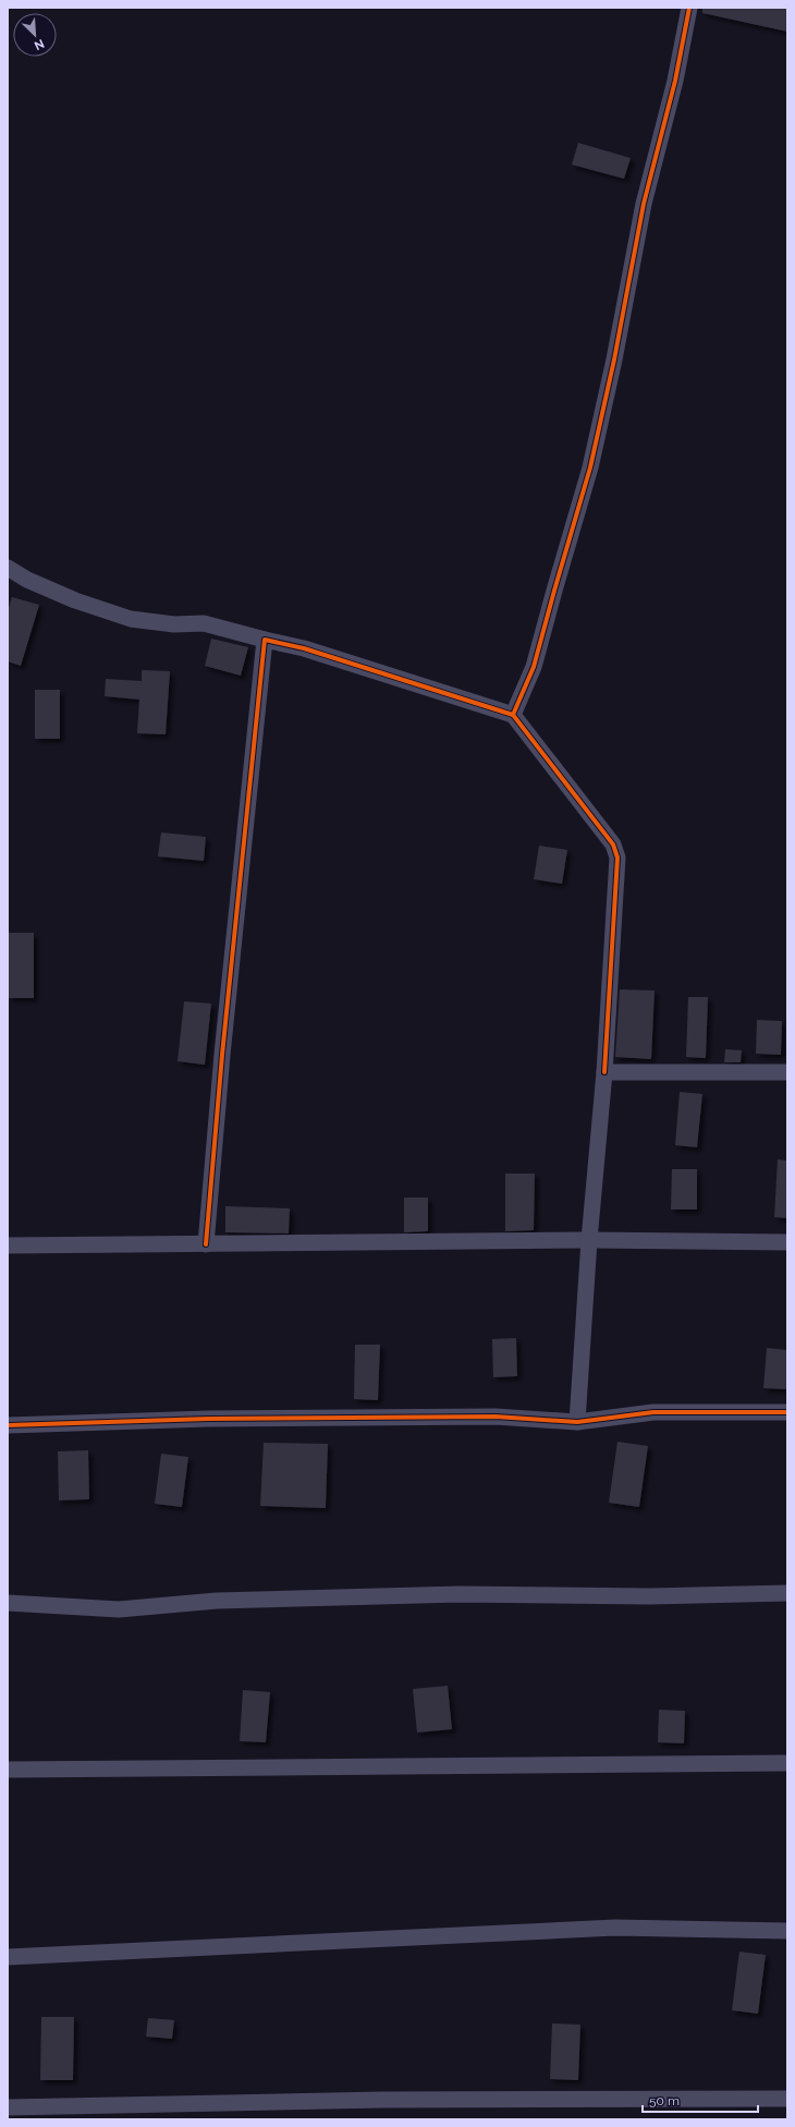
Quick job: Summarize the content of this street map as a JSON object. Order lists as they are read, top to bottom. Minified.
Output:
{"scale_bar":"50 m","north":"bottom right"}
